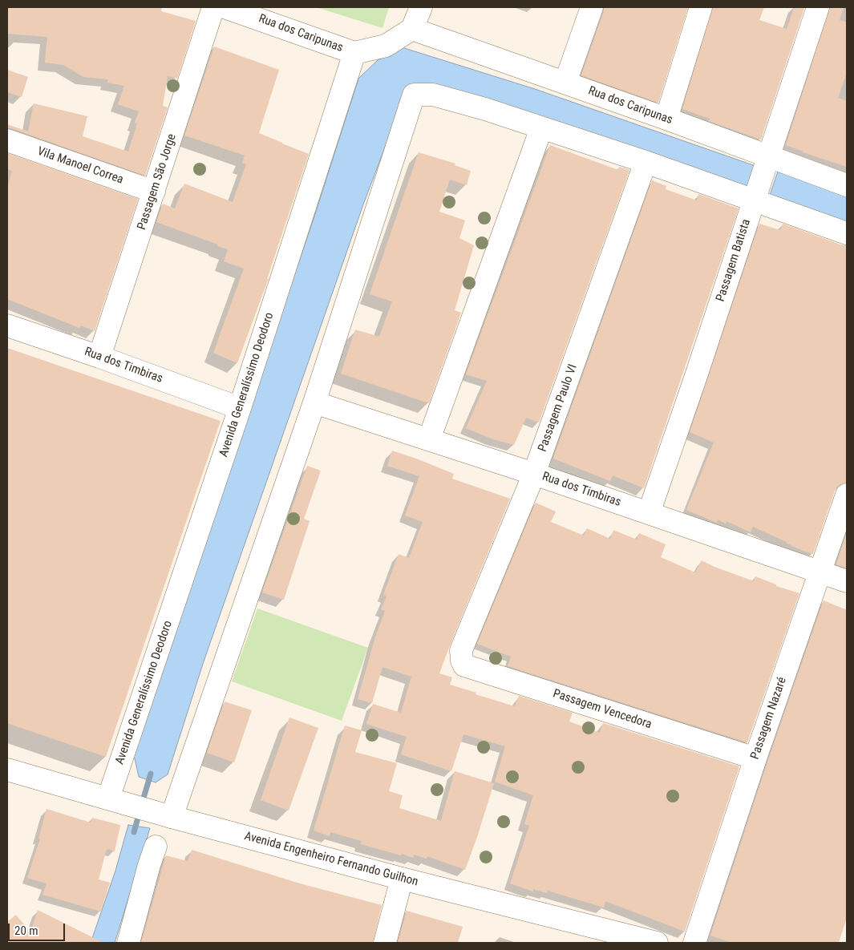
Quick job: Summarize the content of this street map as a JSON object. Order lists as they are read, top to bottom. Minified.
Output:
{"streets":{"street":["Rua dos Caripunas","Vila Manoel Correa","Passagem São Jorge","Passagem Batista","Rua dos Timbiras","Avenida Generalíssimo Deodoro","Passagem Paulo VI","Passagem Vencedora","Passagem Nazaré","Avenida Engenheiro Fernando Guilhon"]},"crossings":[["Rua dos Caripunas","Passagem Batista"],["Rua dos Caripunas","Avenida Generalíssimo Deodoro"],["Vila Manoel Correa","Passagem São Jorge"],["Passagem São Jorge","Rua dos Timbiras"],["Passagem Batista","Rua dos Timbiras"],["Rua dos Timbiras","Avenida Generalíssimo Deodoro"],["Rua dos Timbiras","Passagem Paulo VI"],["Rua dos Timbiras","Passagem Nazaré"],["Avenida Generalíssimo Deodoro","Avenida Engenheiro Fernando Guilhon"],["Passagem Paulo VI","Passagem Vencedora"],["Passagem Vencedora","Passagem Nazaré"]],"scale_bar":"20 m"}
